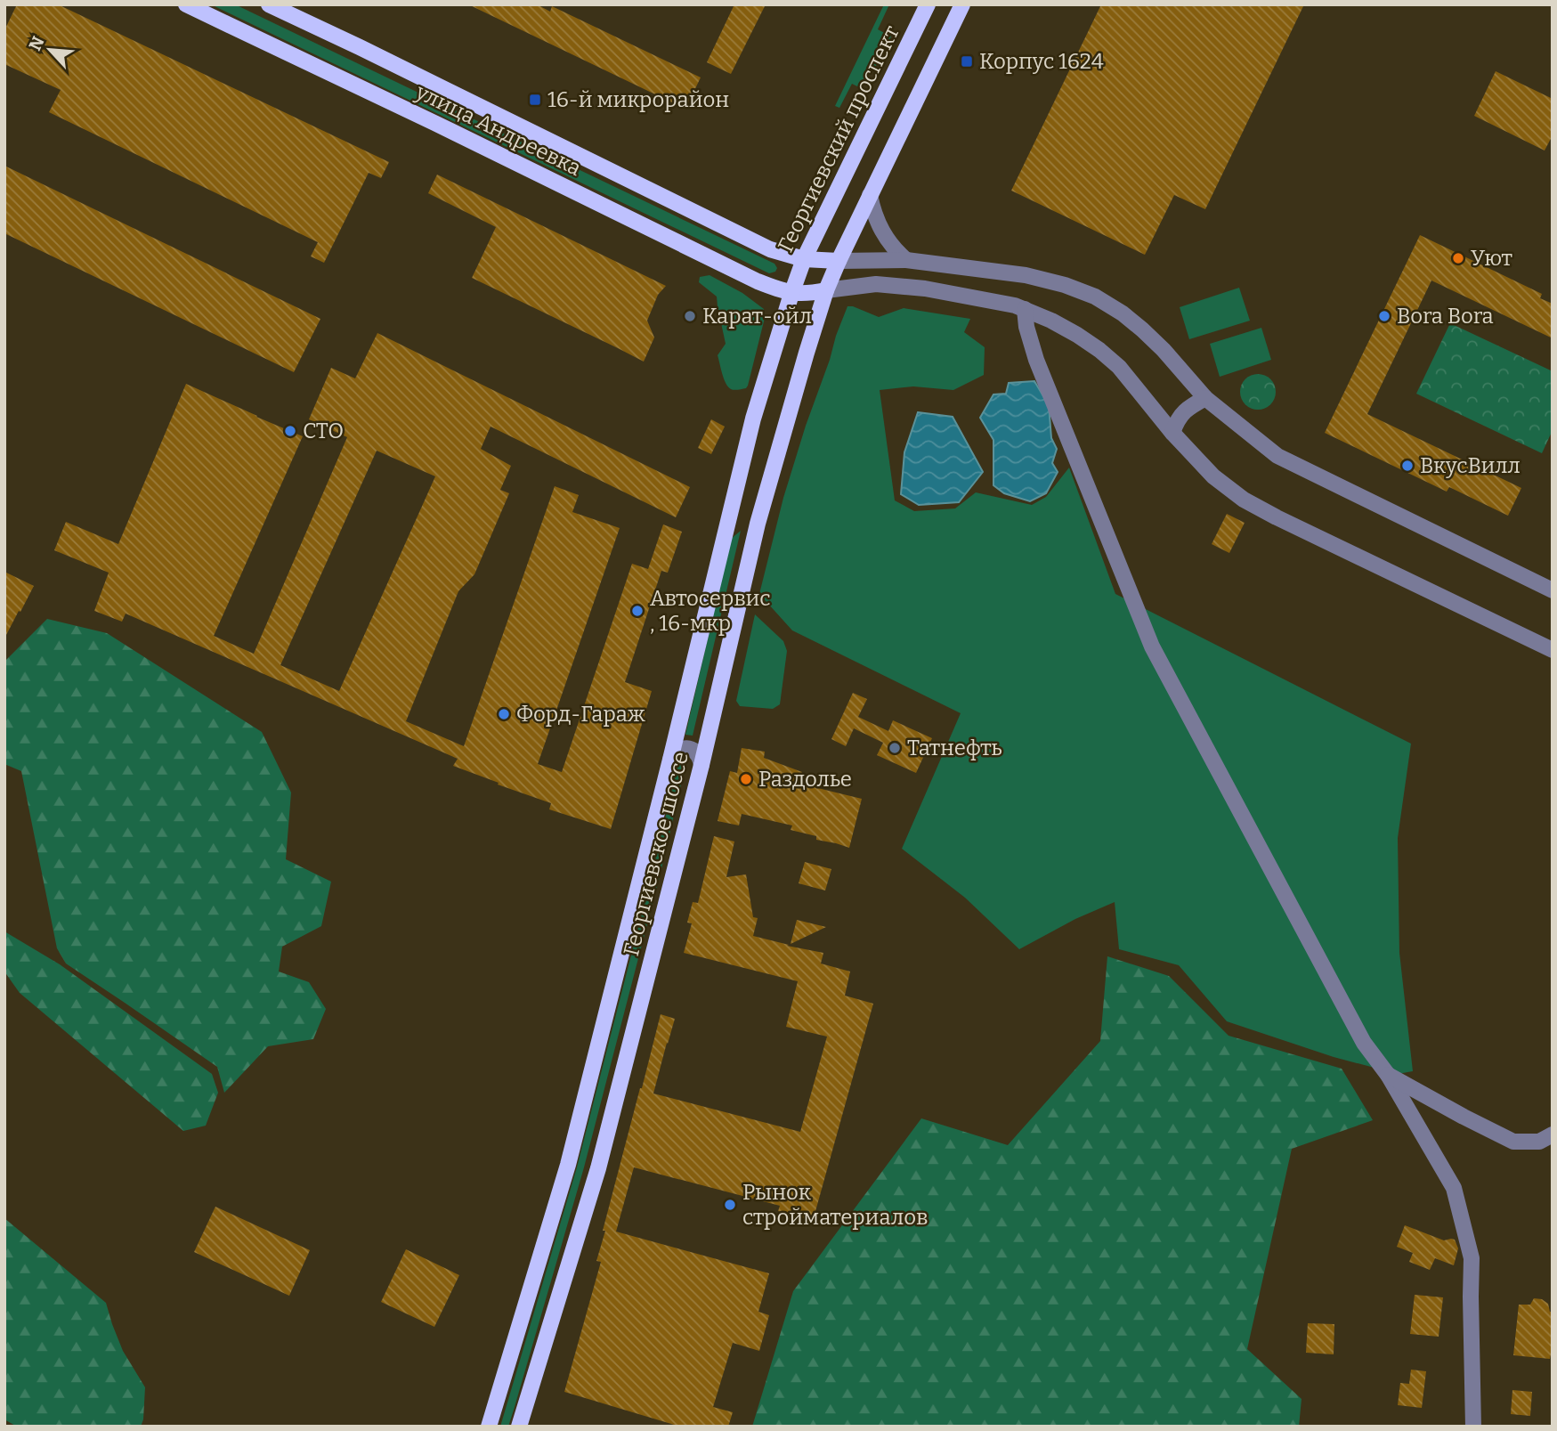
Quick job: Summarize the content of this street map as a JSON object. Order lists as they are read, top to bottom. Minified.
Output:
{"streets":{"main road":["улица Андреевка","Георгиевский проспект","Георгиевское шоссе"]},"crossings":[["улица Андреевка","Георгиевский проспект"],["улица Андреевка","Георгиевское шоссе"],["Георгиевский проспект","Георгиевское шоссе"]],"places":{"transit":["Корпус 1624","16-й микрорайон"],"other":["Уют","Карат-ойл","Bora Bora","СТО","ВкусВилл","Автосервис , 16-мкр","Форд-Гараж","Татнефть","Раздолье","Рынок стройматериалов"]},"north":"top left"}
